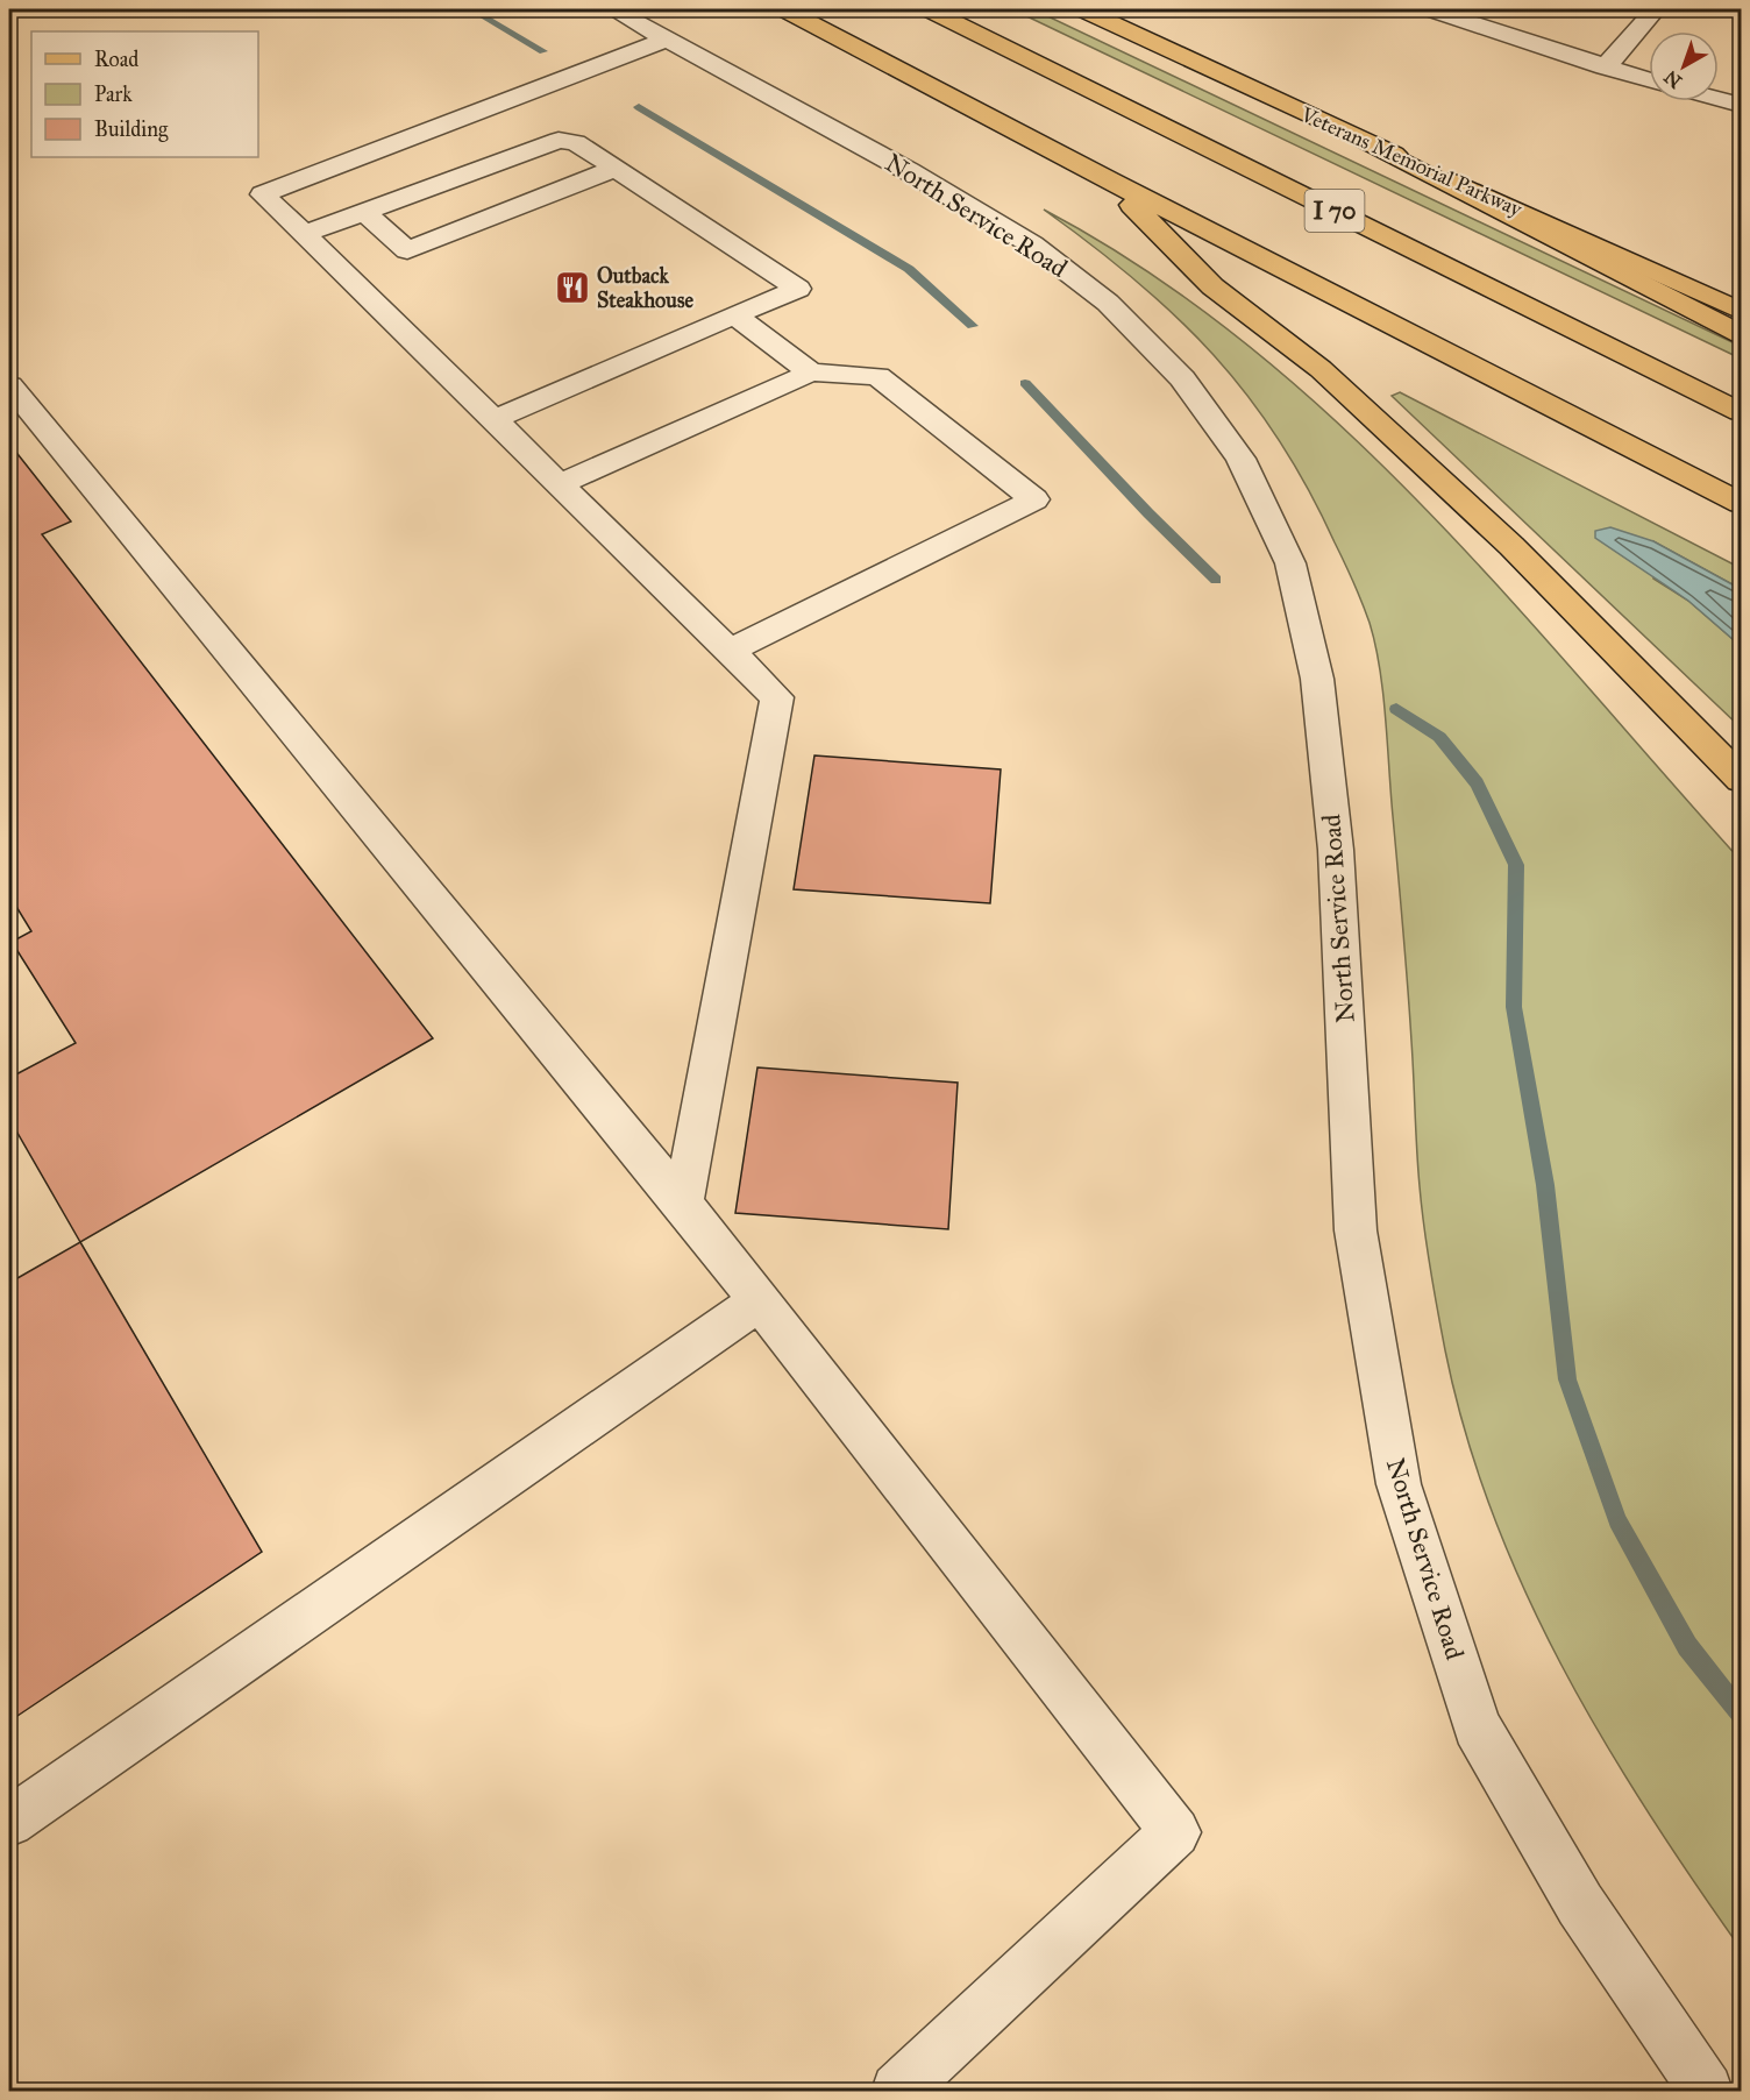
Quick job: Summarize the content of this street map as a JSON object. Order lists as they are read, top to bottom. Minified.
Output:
{"streets":{"main road":["Veterans Memorial Parkway","I 70"],"street":["North Service Road"]},"places":{"restaurant":["Outback Steakhouse"]},"legend":["Road","Park","Building"],"north":"bottom left"}
